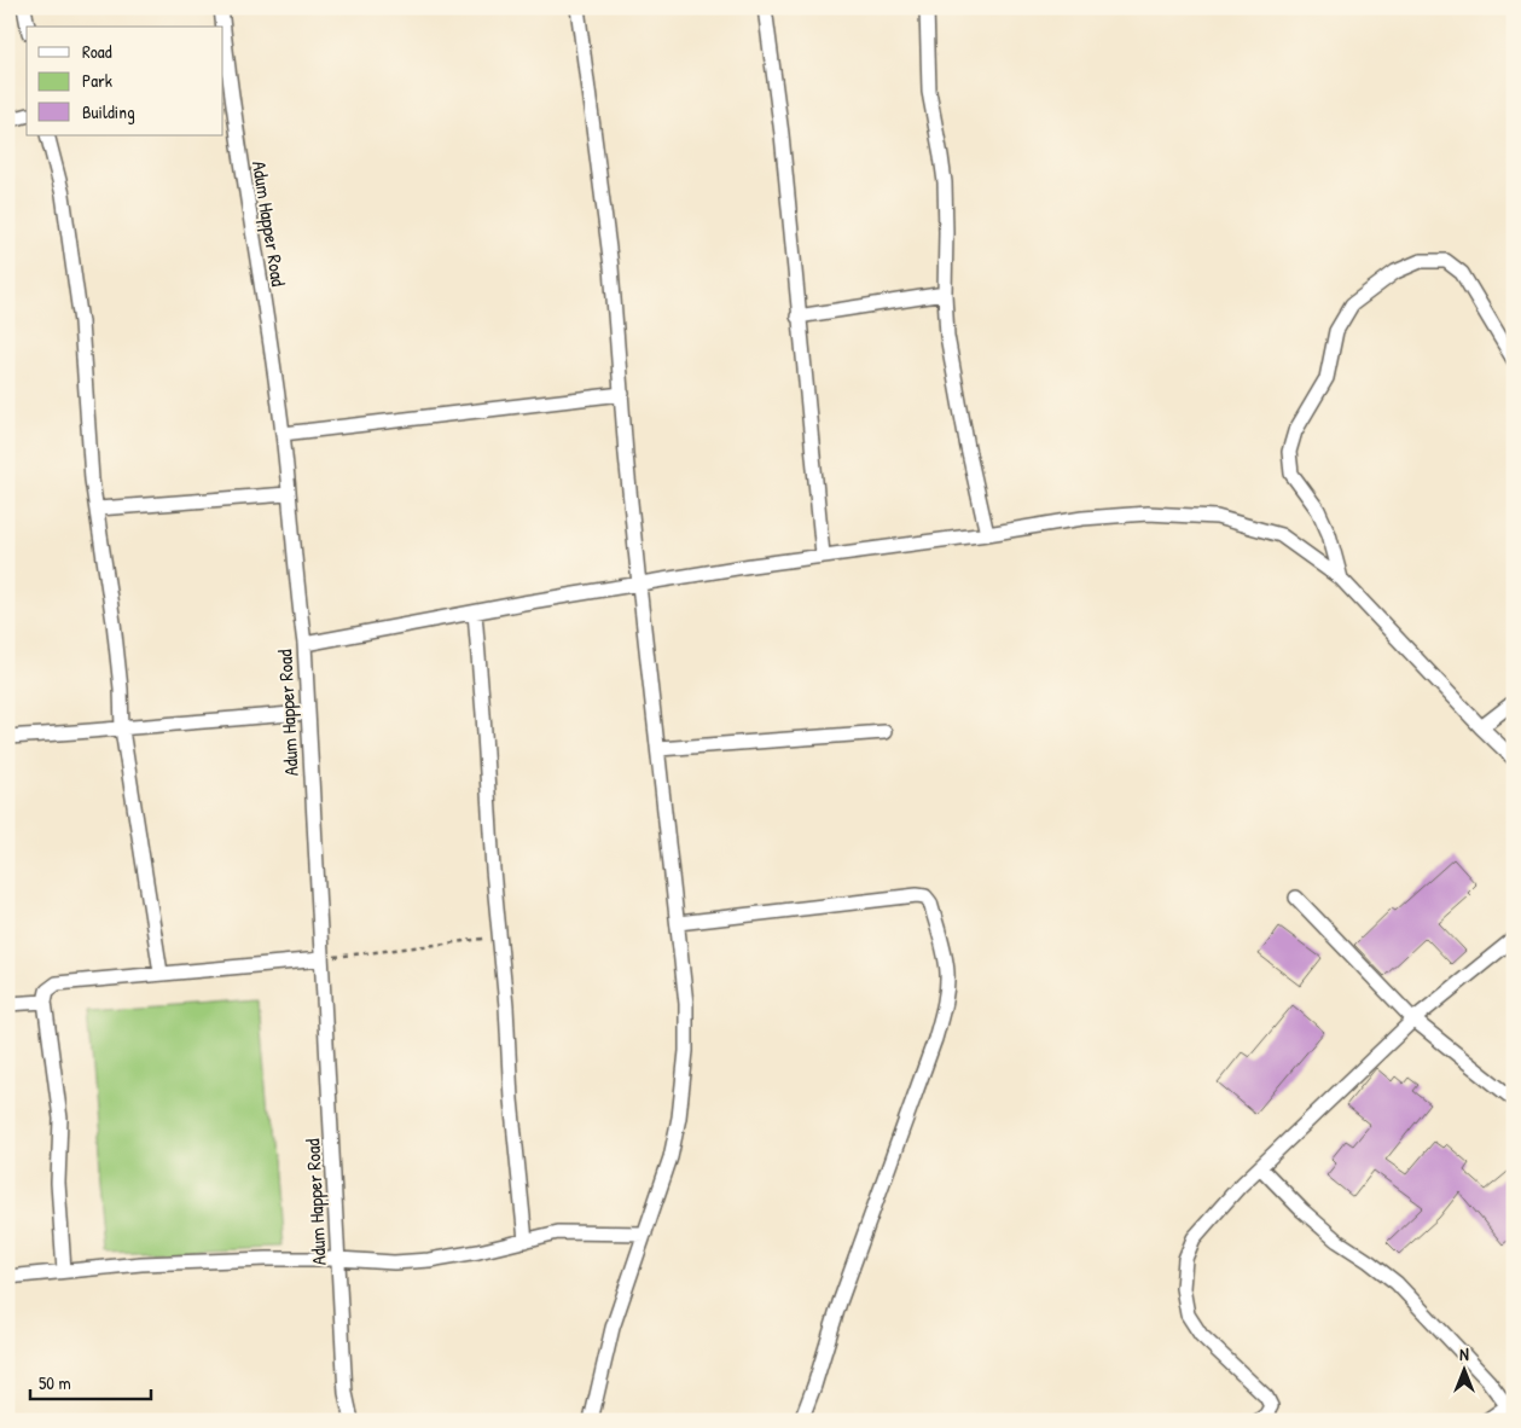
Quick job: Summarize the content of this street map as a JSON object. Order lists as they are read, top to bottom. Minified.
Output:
{"streets":{"street":["Adum Happer Road"]},"legend":["Road","Park","Building"],"scale_bar":"50 m","north":"top"}
